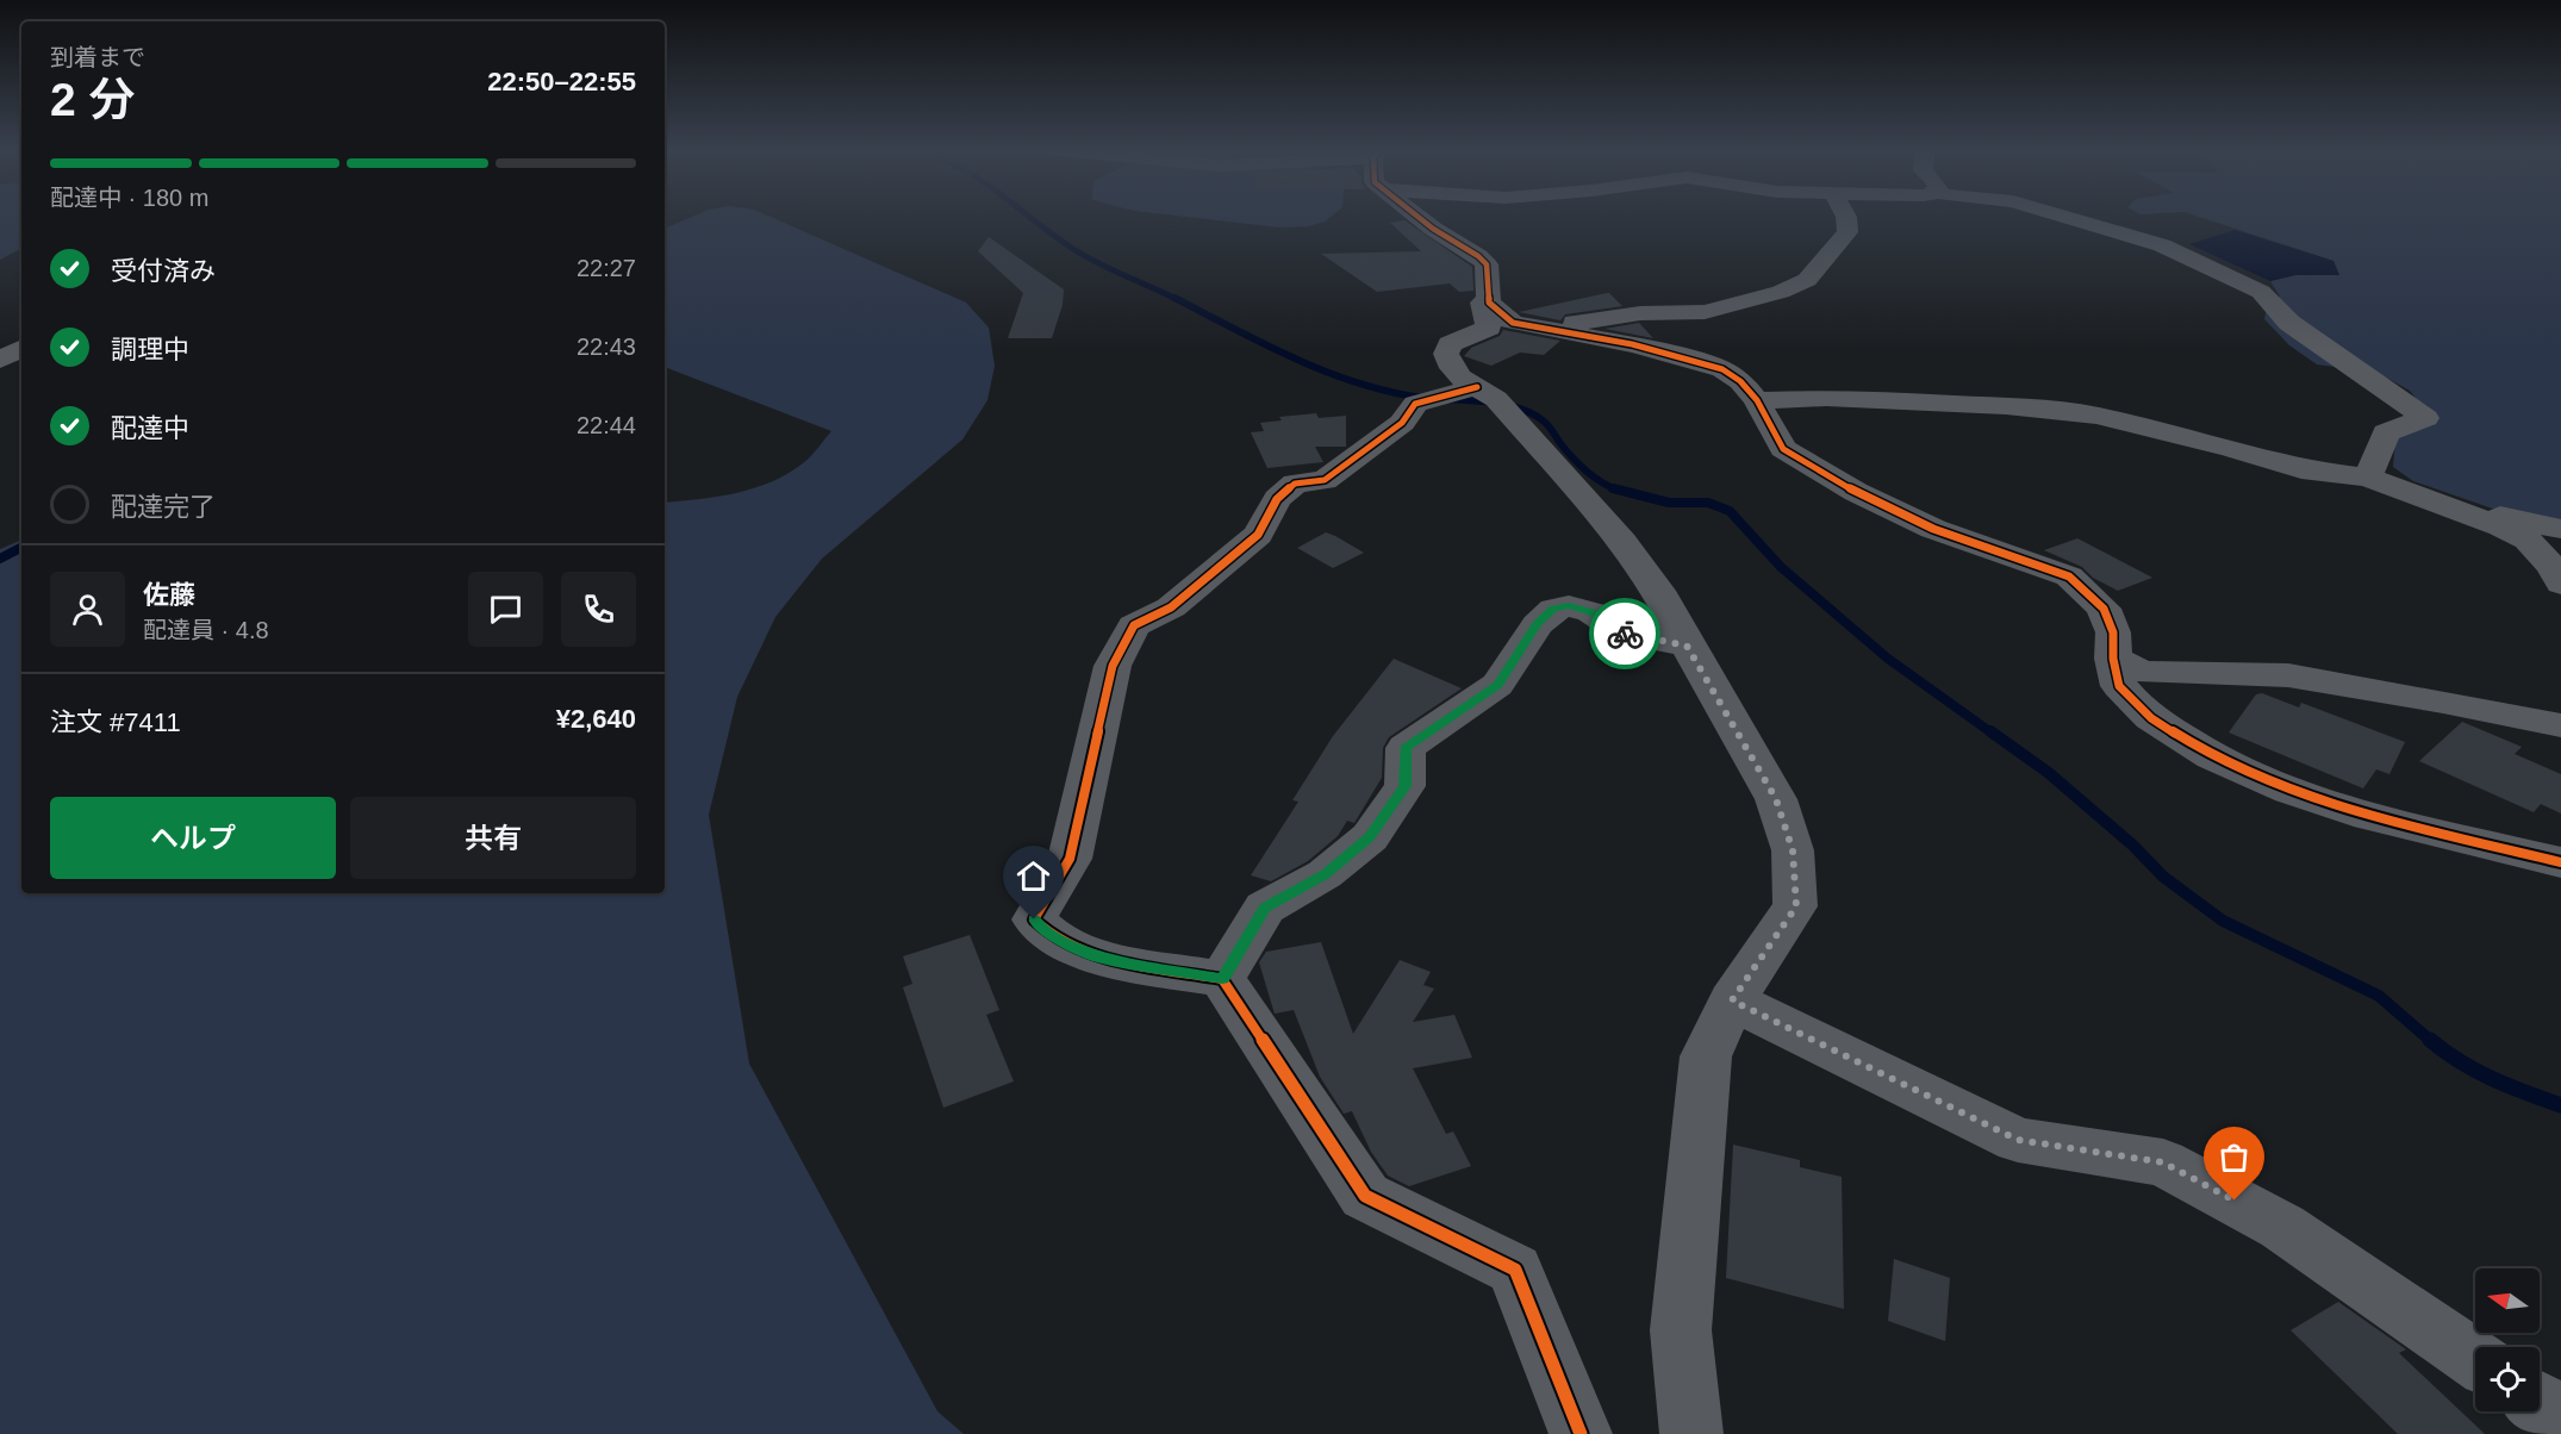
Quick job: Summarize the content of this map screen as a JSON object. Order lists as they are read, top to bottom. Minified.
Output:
{"north":"left","page":{"heading":["2 分","到着まで","22:50–22:55"],"panel":["佐藤","配達員 · 4.8","注文 #7411","¥2,640"],"bar":"配達中 · 180 m","list":[["受付済み","22:27"],["調理中","22:43"],["配達中","22:44"],"配達完了"],"buttons":["ヘルプ","共有"]}}
